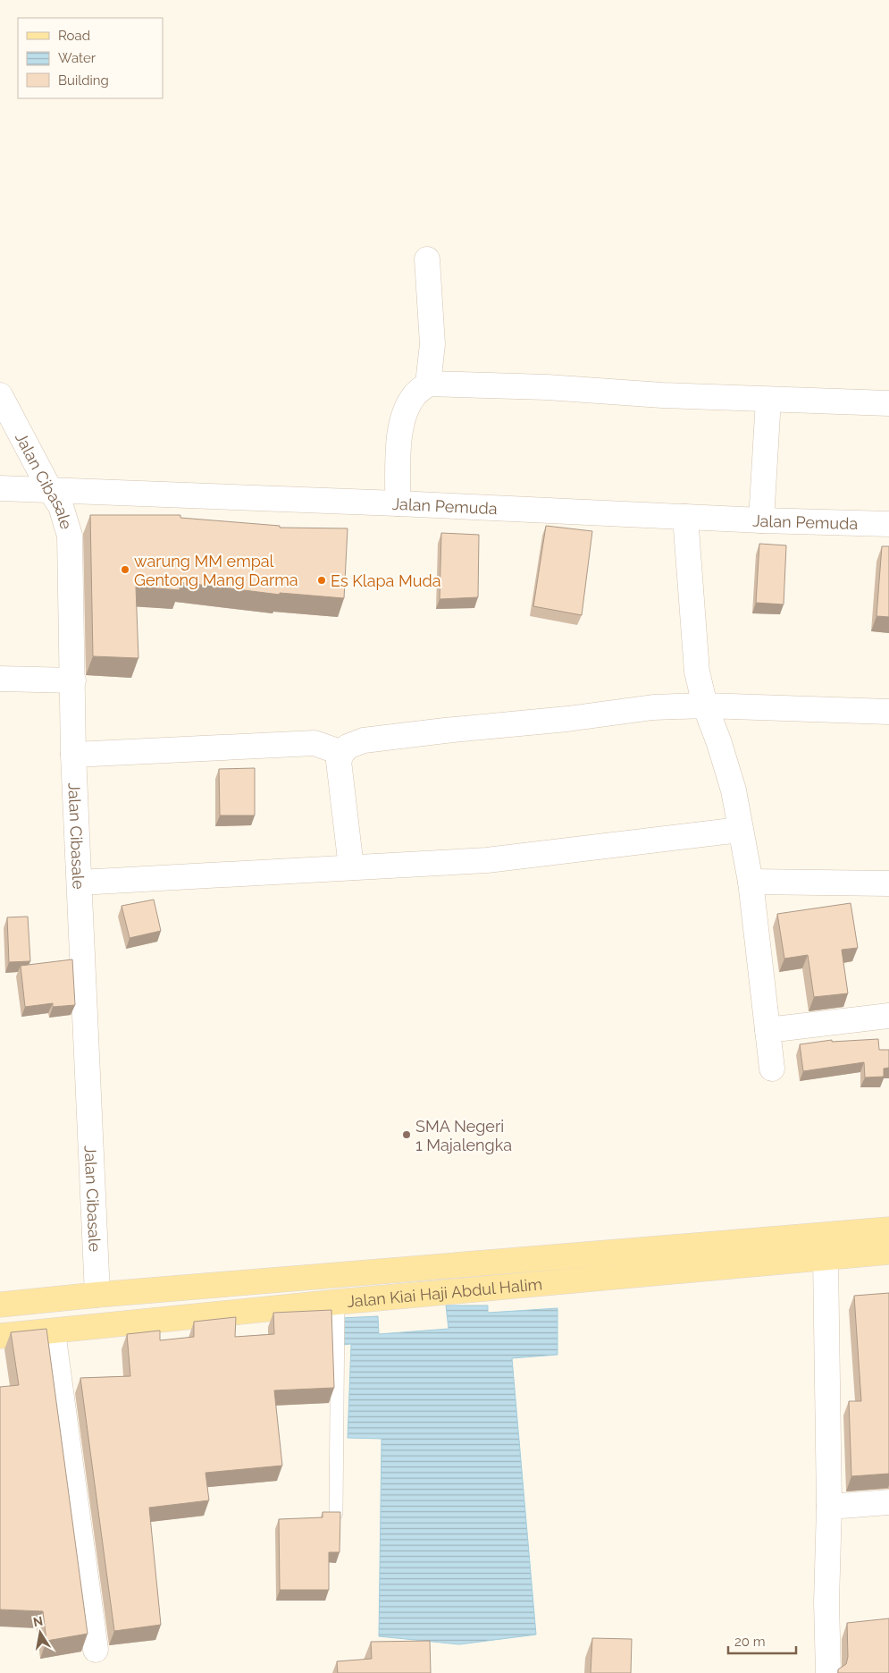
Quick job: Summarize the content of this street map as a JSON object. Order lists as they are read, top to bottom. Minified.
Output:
{"streets":{"main road":["Jalan Kiai Haji Abdul Halim"],"street":["Jalan Cibasale","Jalan Pemuda"]},"crossings":[["Jalan Cibasale","Jalan Pemuda"],["Jalan Cibasale","Jalan Kiai Haji Abdul Halim"]],"places":["warung MM empal Gentong Mang Darma","Es Klapa Muda","SMA Negeri 1 Majalengka"],"legend":["Road","Water","Building"],"scale_bar":"20 m","north":"top"}
